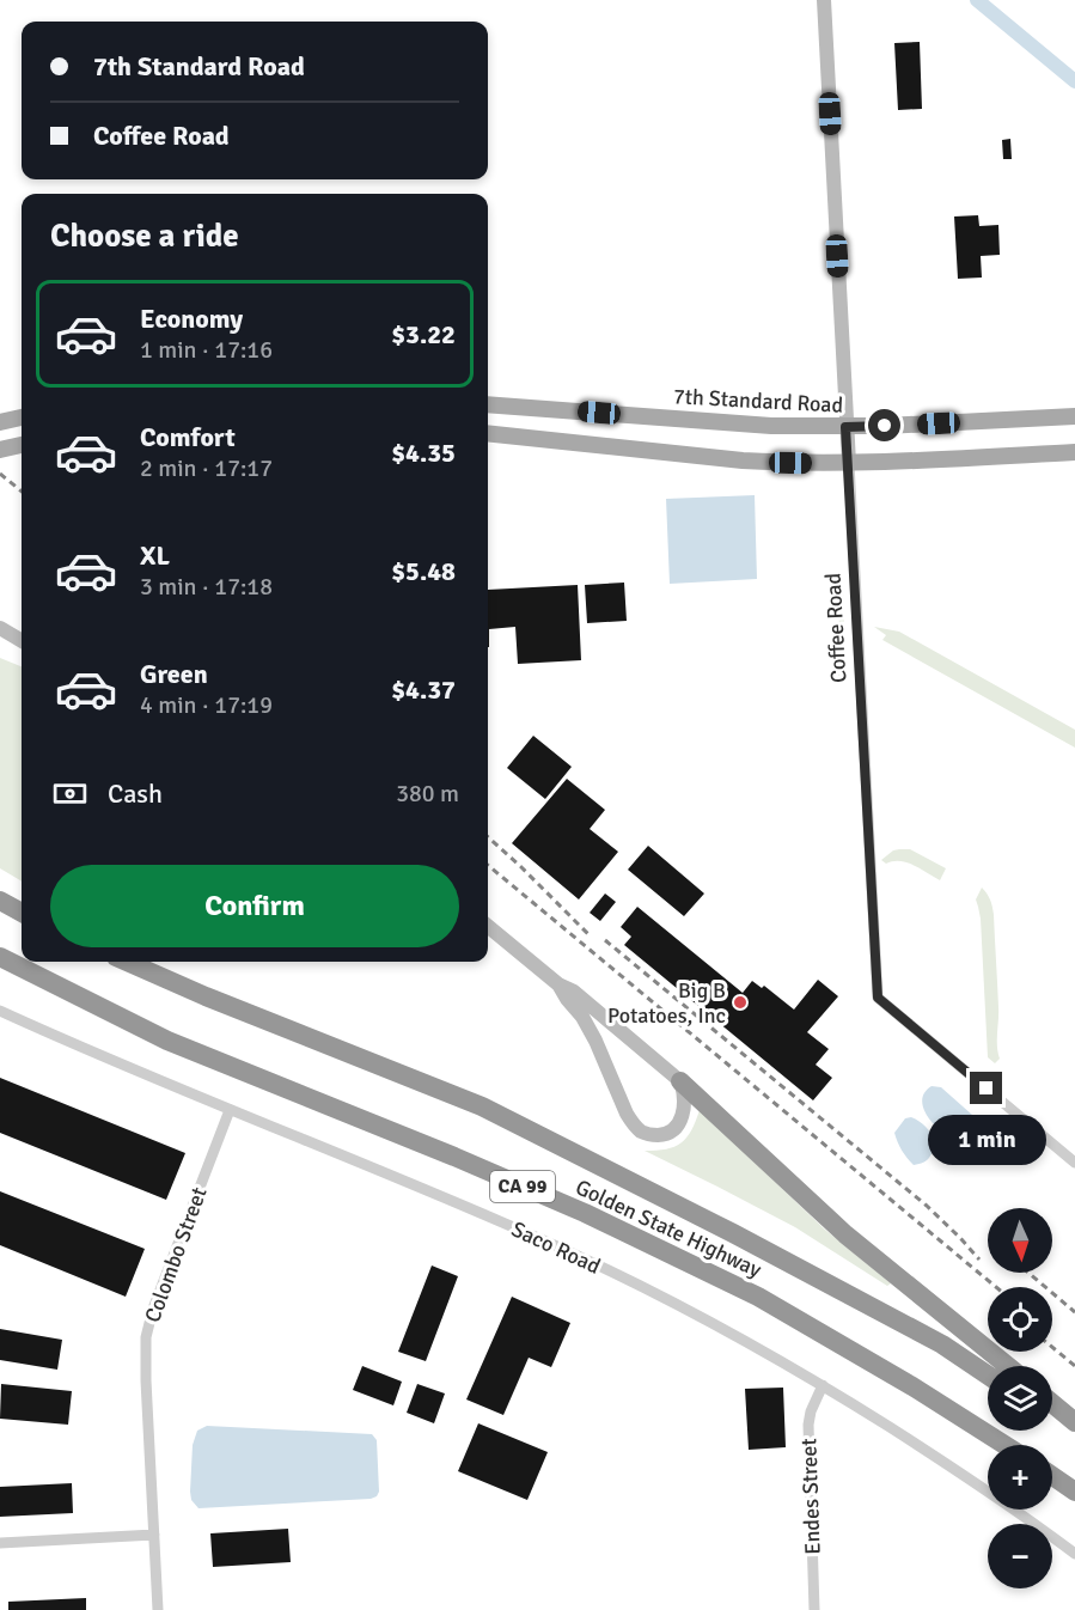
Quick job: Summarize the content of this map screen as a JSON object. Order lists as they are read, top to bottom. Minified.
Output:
{"streets":{"highway":["CA 99","Golden State Highway"],"main road":["7th Standard Road","Coffee Road"],"street":["Saco Road","Colombo Street","Endes Street"]},"crossings":[["7th Standard Road","Coffee Road"],["Saco Road","Colombo Street"],["Saco Road","Endes Street"]],"places":["Big B Potatoes, Inc"],"north":"bottom","page":{"banner":["7th Standard Road","Coffee Road"],"heading":"Choose a ride","list":[{"name":"Economy","note":"1 min · 17:16","value":"$3.22"},{"name":"Comfort","note":"2 min · 17:17","value":"$4.35"},{"name":"XL","note":"3 min · 17:18","value":"$5.48"},{"name":"Green","note":"4 min · 17:19","value":"$4.37"}],"pay":["Cash","380 m"],"buttons":"Confirm","bubble":"1 min","map_buttons":["+","−"]}}
